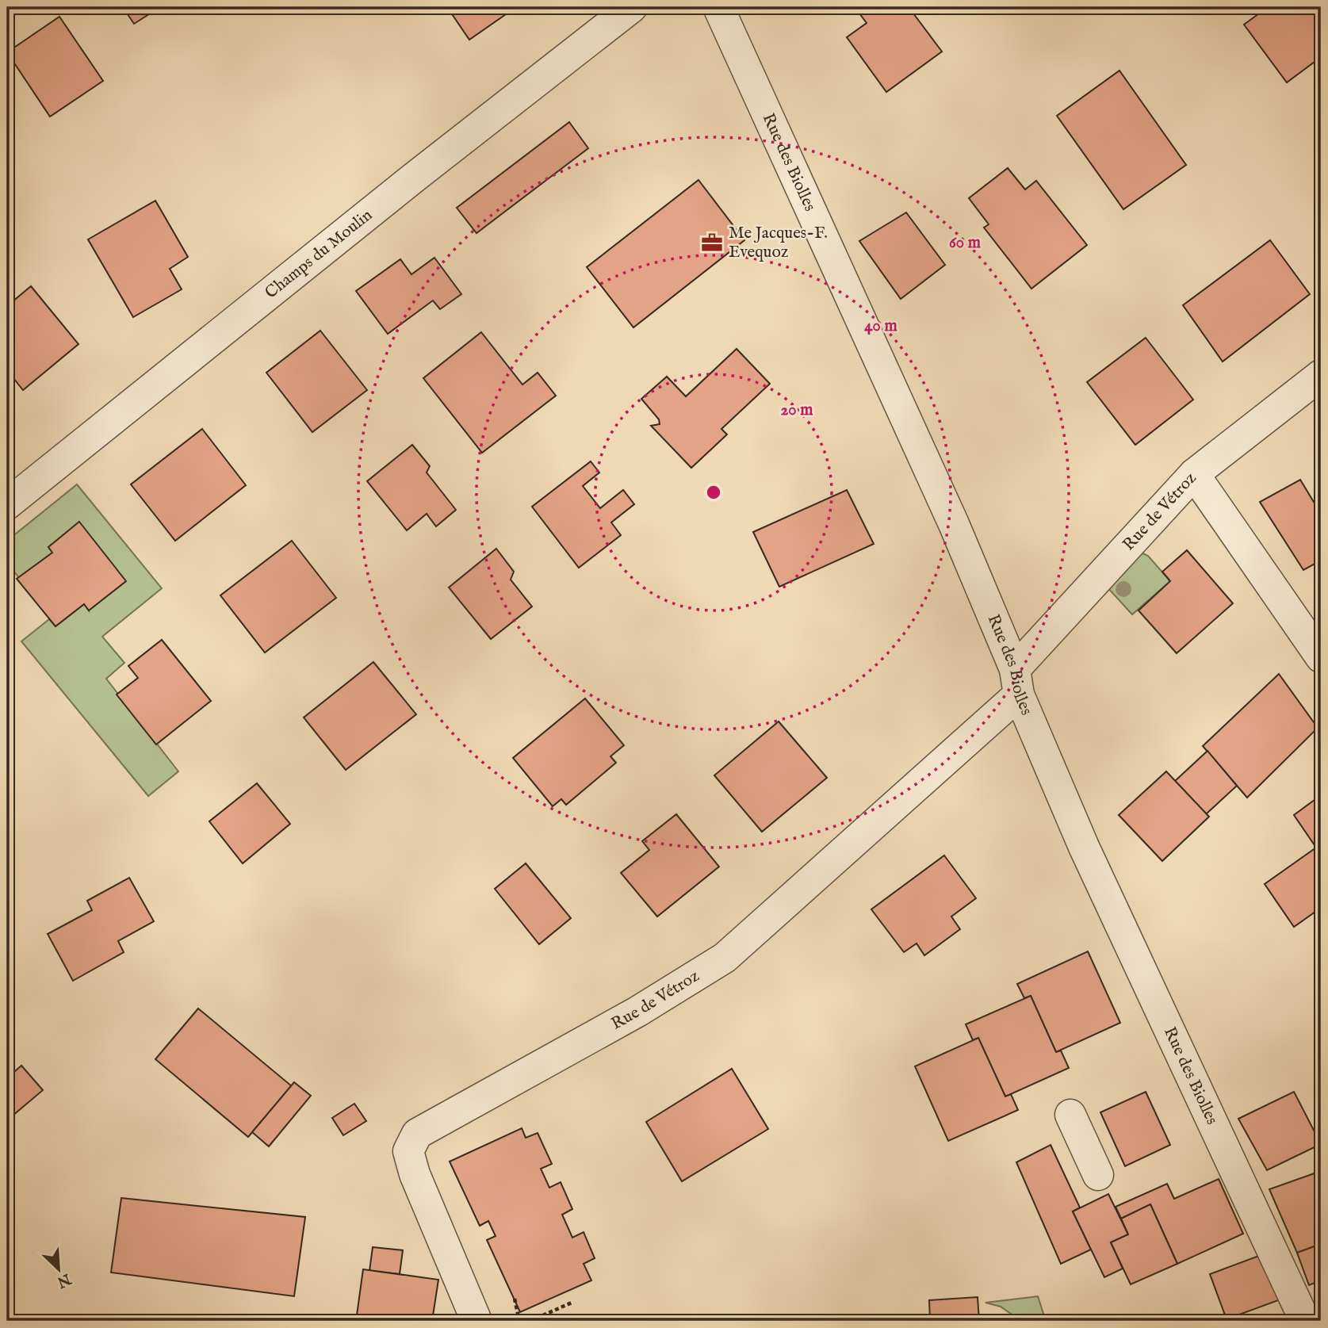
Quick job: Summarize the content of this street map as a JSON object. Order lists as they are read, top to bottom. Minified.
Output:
{"streets":{"street":["Rue des Biolles","Champs du Moulin","Rue de Vétroz"]},"crossings":[["Rue des Biolles","Rue de Vétroz"]],"places":{"office":["Me Jacques-F. Evequoz"]},"north":"bottom right","rings":["60 m","40 m","20 m"]}
